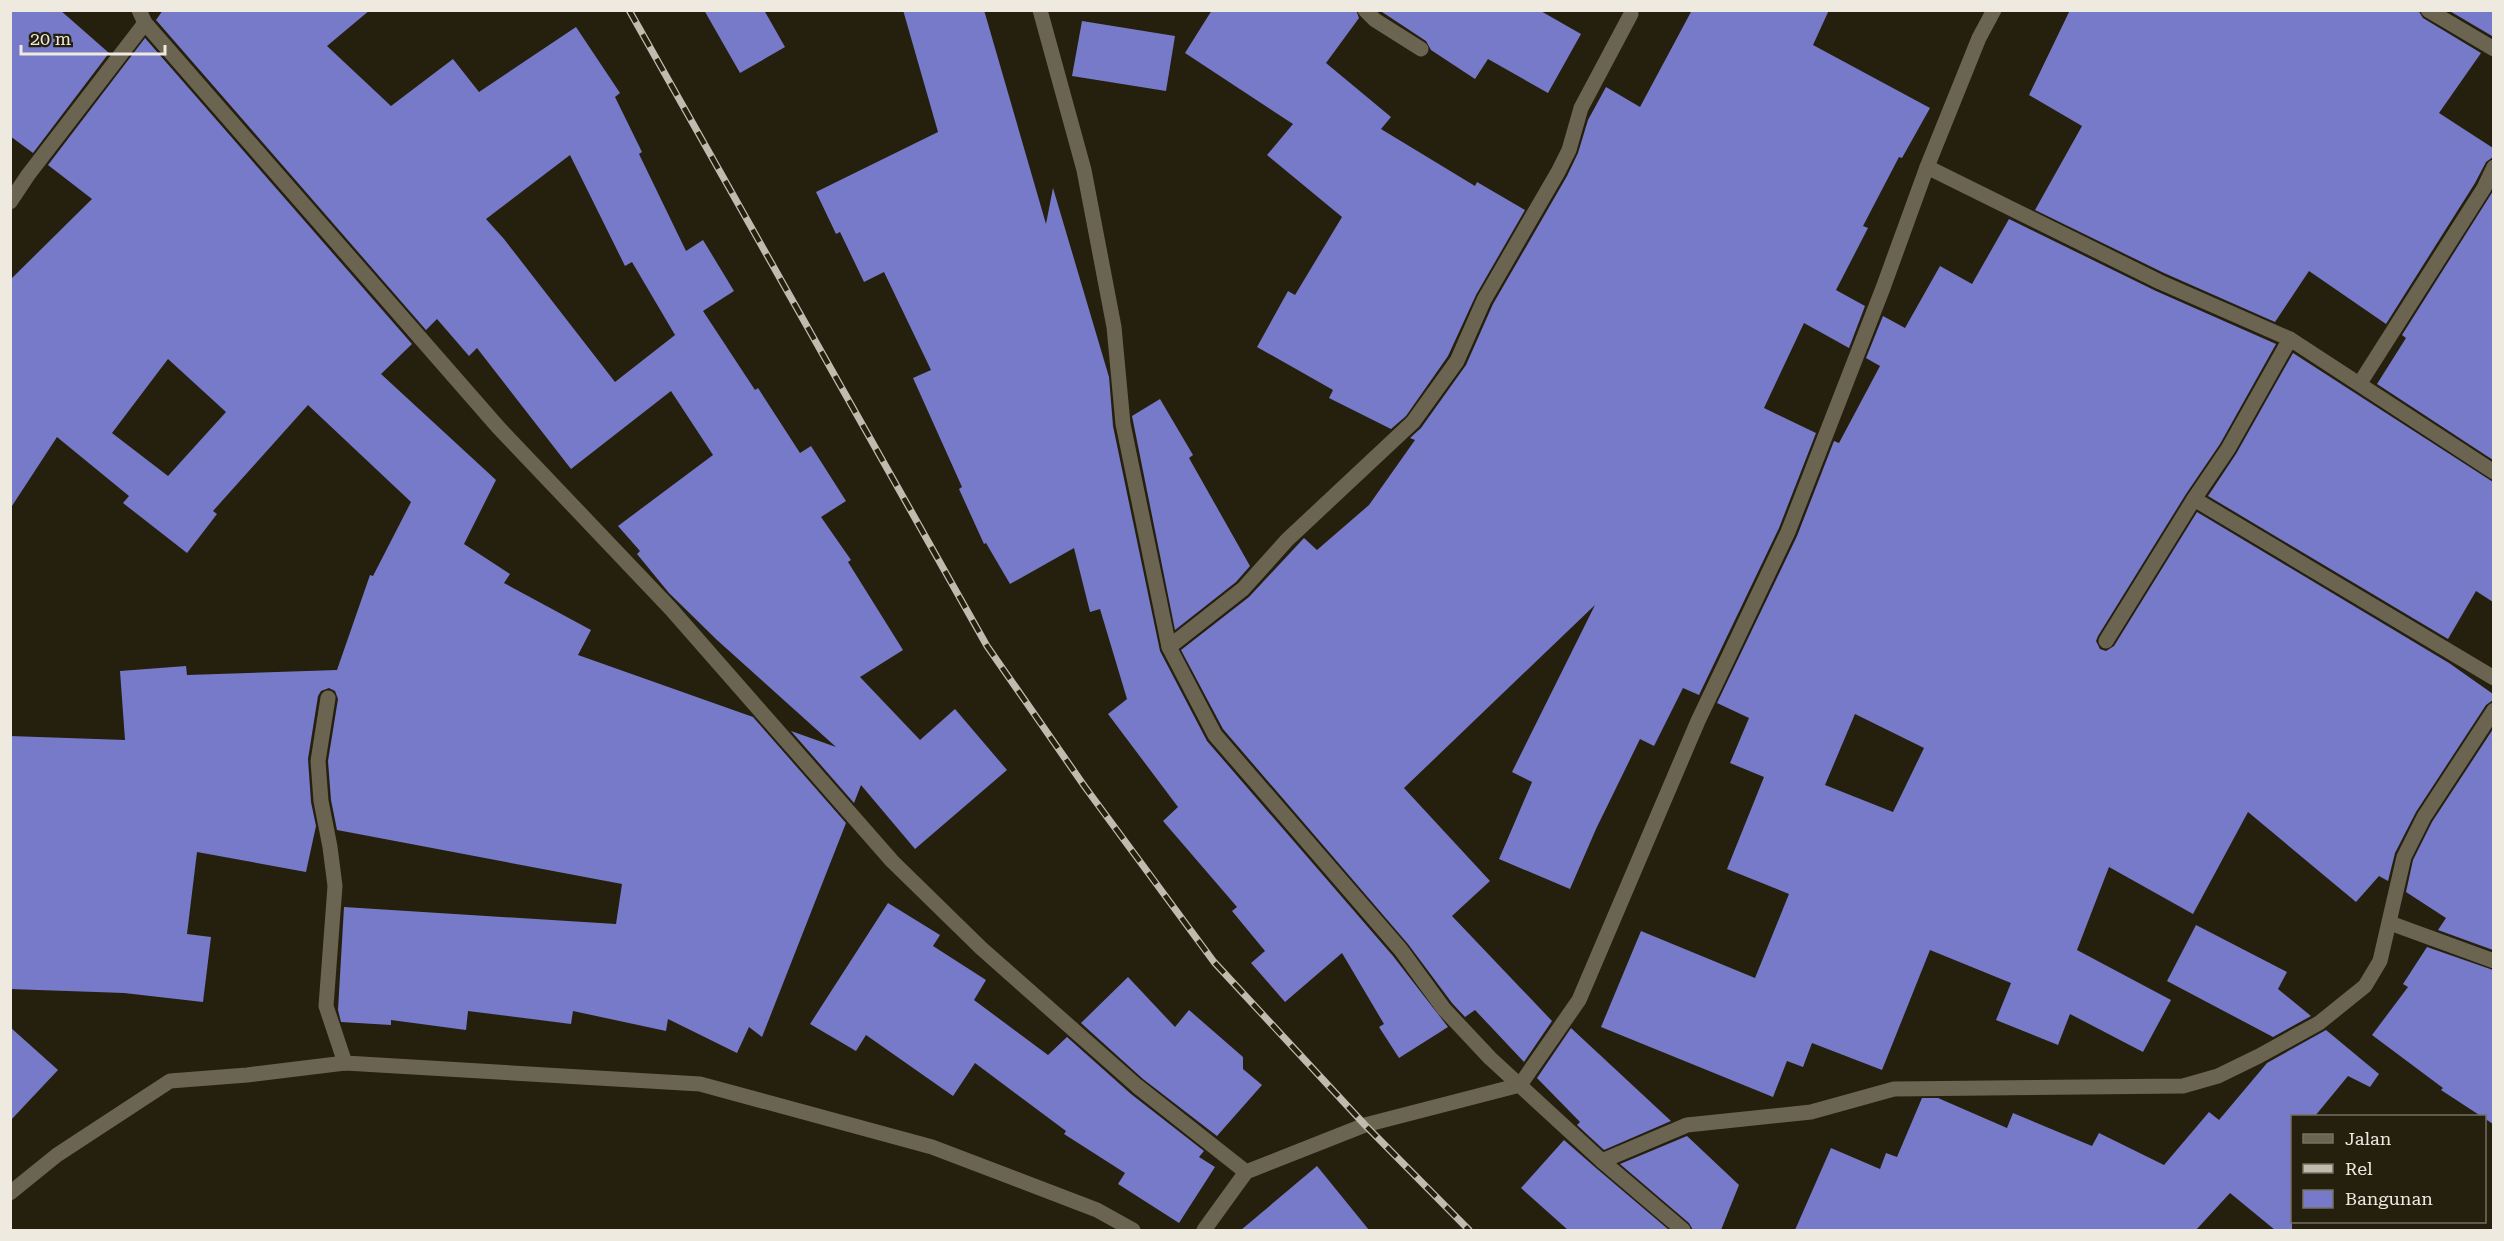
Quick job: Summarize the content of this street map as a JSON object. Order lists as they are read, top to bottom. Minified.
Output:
{"legend":["Jalan","Rel","Bangunan"],"scale_bar":"20 m"}
